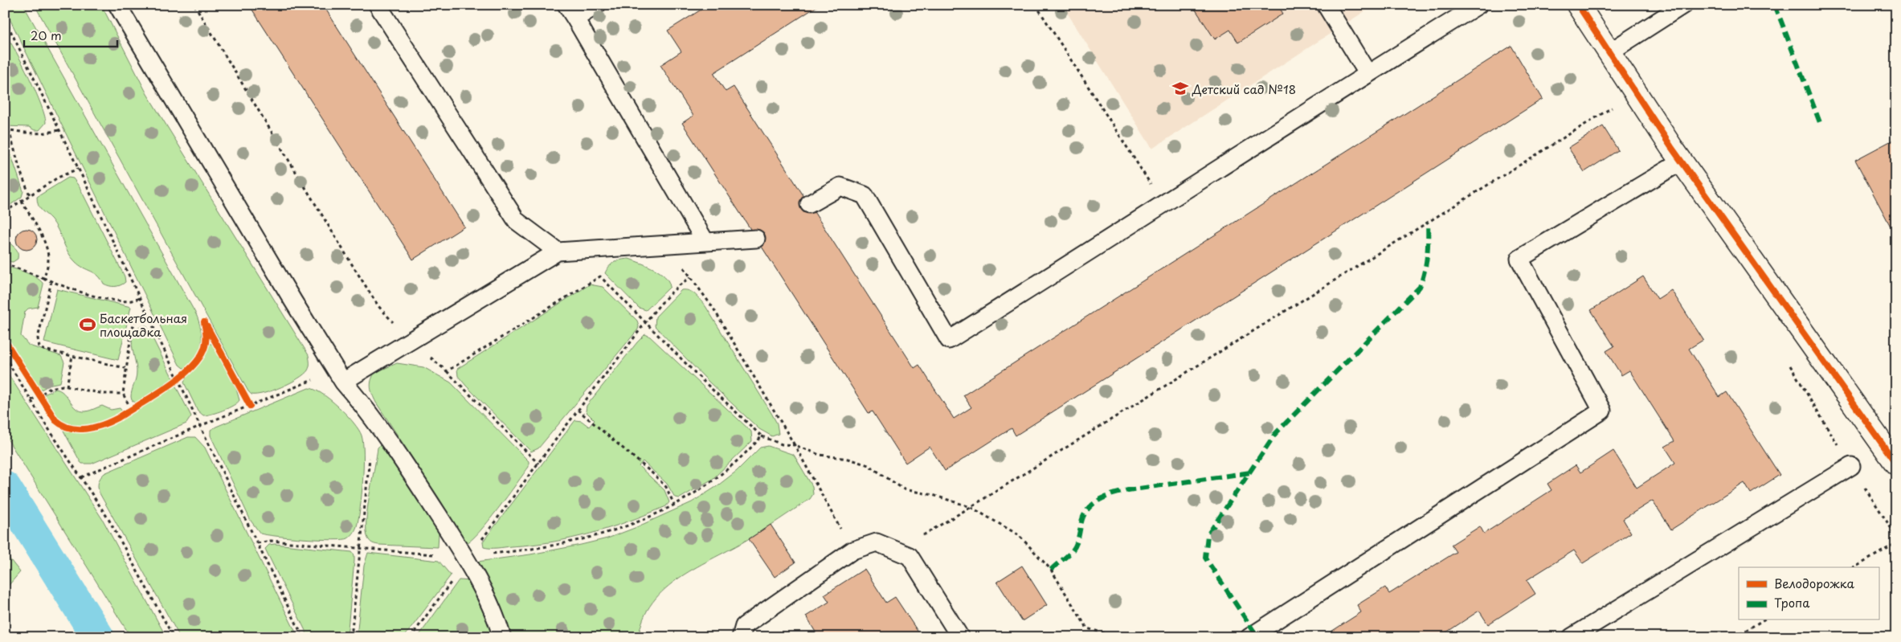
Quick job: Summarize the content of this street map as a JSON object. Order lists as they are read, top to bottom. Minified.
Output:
{"places":{"school or university":["Детский сад №18"],"sports":["Баскетбольная площадка"]},"legend":["Велодорожка","Тропа"],"scale_bar":"20 m"}
